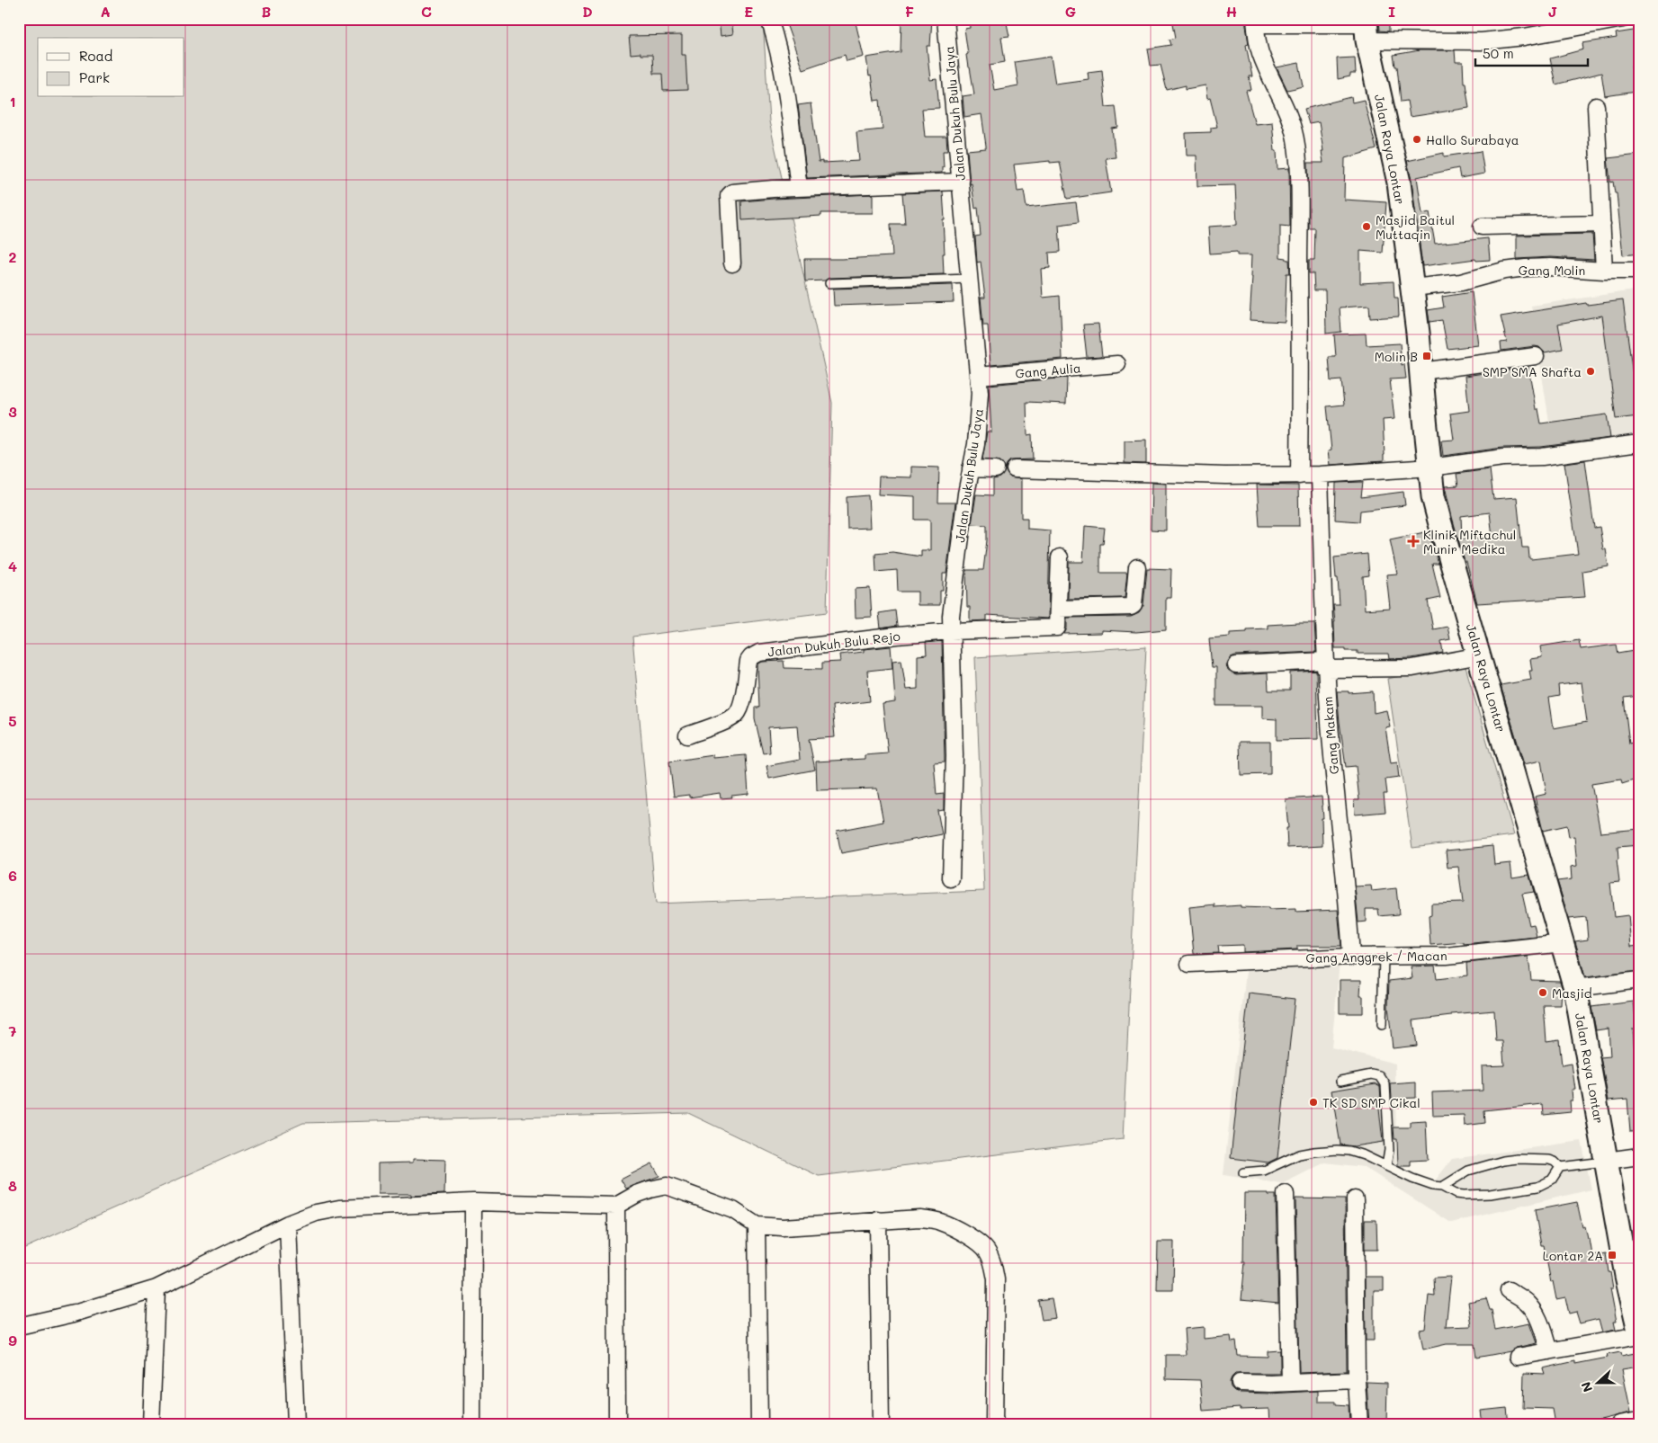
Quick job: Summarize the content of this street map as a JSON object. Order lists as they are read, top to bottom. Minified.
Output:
{"streets":{"street":["Jalan Dukuh Bulu Jaya","Jalan Raya Lontar","Gang Molin","Gang Aulia","Jalan Dukuh Bulu Rejo","Gang Makam","Gang Anggrek / Macan"]},"crossings":[["Jalan Dukuh Bulu Jaya","Gang Aulia"],["Jalan Dukuh Bulu Jaya","Jalan Dukuh Bulu Rejo"],["Jalan Raya Lontar","Gang Molin"],["Jalan Raya Lontar","Gang Anggrek / Macan"],["Gang Makam","Gang Anggrek / Macan"]],"places":{"other":["Hallo Surabaya","Masjid Baitul Muttaqin","SMP SMA Shafta","Masjid","TK SD SMP Cikal"],"transit":["Molin B","Lontar 2A"],"health":["Klinik Miftachul Munir Medika"]},"legend":["Road","Park"],"scale_bar":"50 m","north":"left","grid":{"columns":["A","B","C","D","E","F","G","H","I","J"],"rows":["1","2","3","4","5","6","7","8","9"]}}
